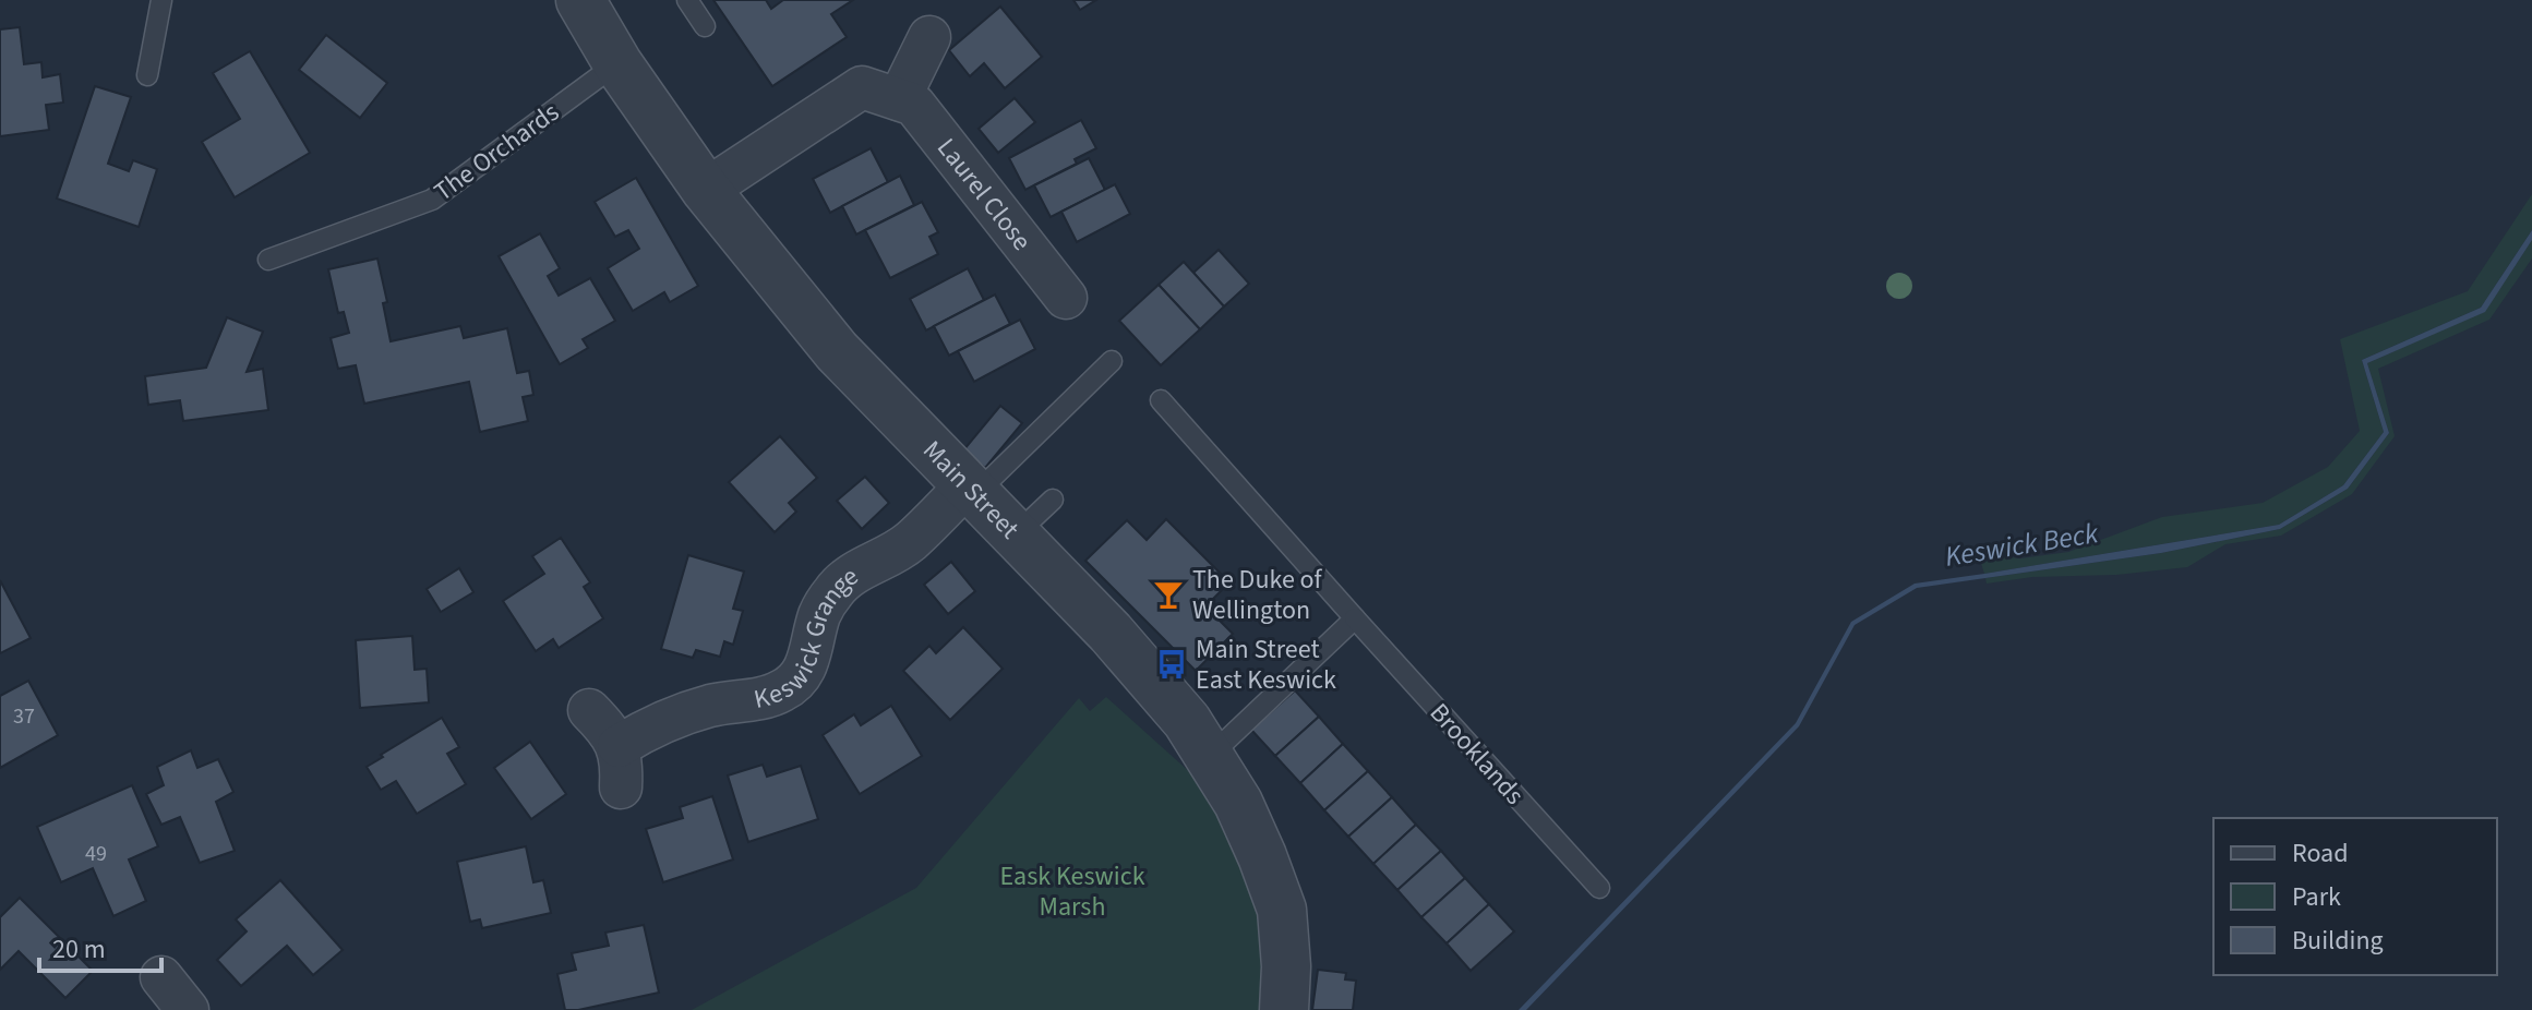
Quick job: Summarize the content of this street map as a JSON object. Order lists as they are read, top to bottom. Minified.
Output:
{"streets":{"street":["Laurel Close","Main Street","Keswick Grange"],"lane":["The Orchards","Brooklands"]},"crossings":[["The Orchards","Main Street"],["Laurel Close","Main Street"],["Main Street","Keswick Grange"]],"water":["Keswick Beck"],"parks":["Eask Keswick Marsh"],"places":{"bar":["The Duke of Wellington"],"bus stop":["Main Street East Keswick"]},"house_numbers":["37","49"],"legend":["Road","Park","Building"],"scale_bar":"20 m"}
